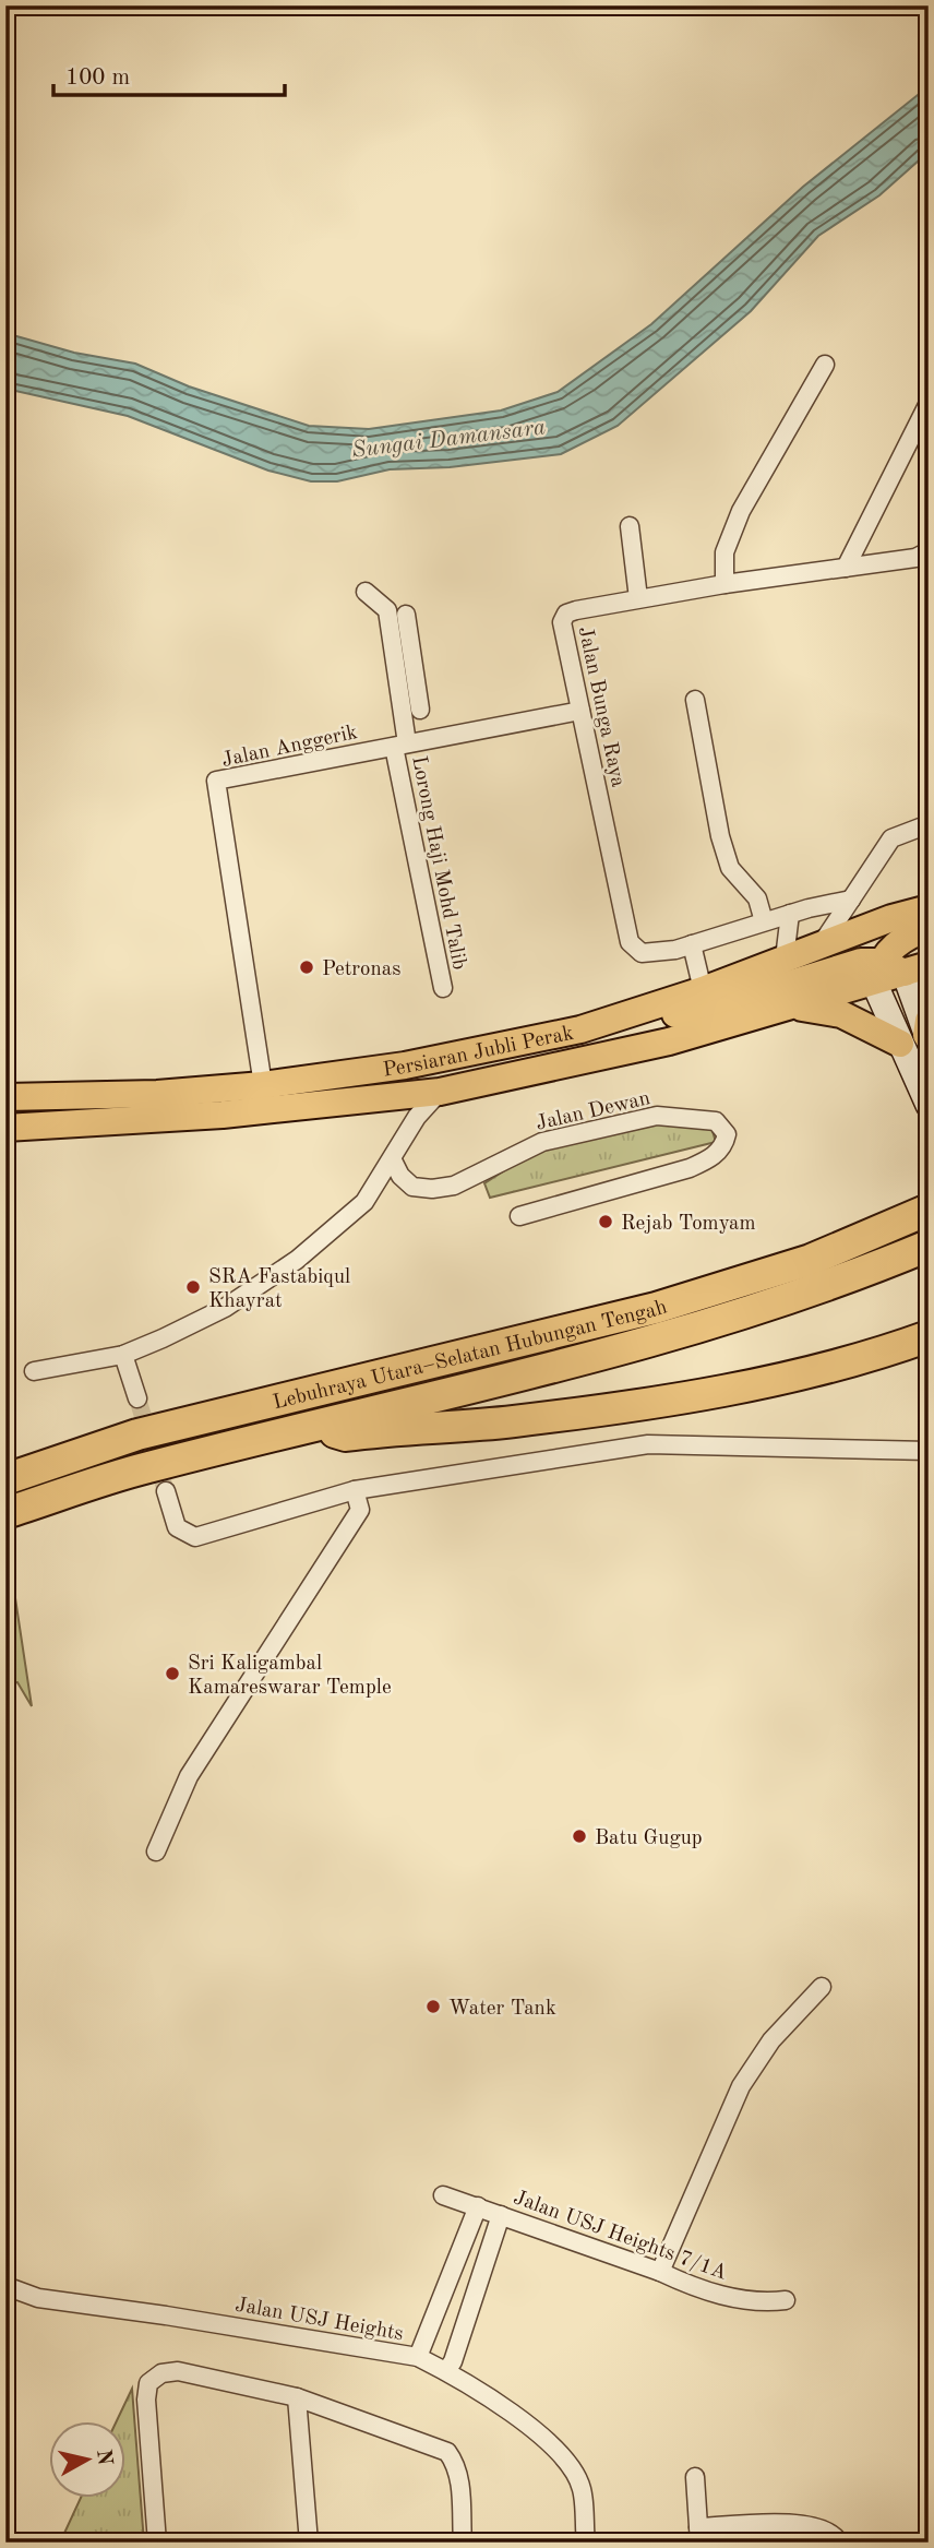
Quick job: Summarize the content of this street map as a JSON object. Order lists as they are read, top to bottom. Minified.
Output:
{"streets":{"highway":["Lebuhraya Utara–Selatan Hubungan Tengah"],"main road":["Persiaran Jubli Perak"],"street":["Jalan Bunga Raya","Jalan Anggerik","Lorong Haji Mohd Talib","Jalan Dewan","Jalan USJ Heights 7/1A","Jalan USJ Heights"]},"crossings":[["Jalan Bunga Raya","Jalan Anggerik"],["Jalan Anggerik","Lorong Haji Mohd Talib"],["Jalan Anggerik","Persiaran Jubli Perak"]],"water":["Sungai Damansara"],"places":["Petronas","Rejab Tomyam","SRA Fastabiqul Khayrat","Sri Kaligambal Kamareswarar Temple","Batu Gugup","Water Tank"],"scale_bar":"100 m","north":"right"}
